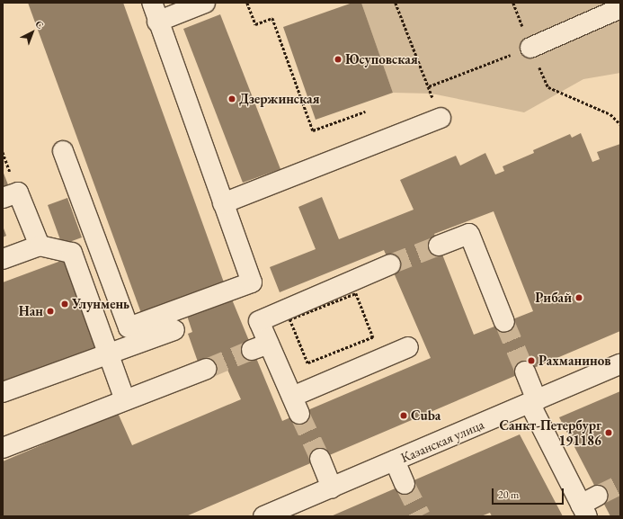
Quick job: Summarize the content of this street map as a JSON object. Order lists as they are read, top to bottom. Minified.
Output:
{"streets":{"street":["Казанская улица"]},"places":["Юсуповская","Дзержинская","Рибай","Улунмень","Нан","Рахманинов","Cuba","Санкт-Петербург 191186"],"scale_bar":"20 m","north":"top right"}
